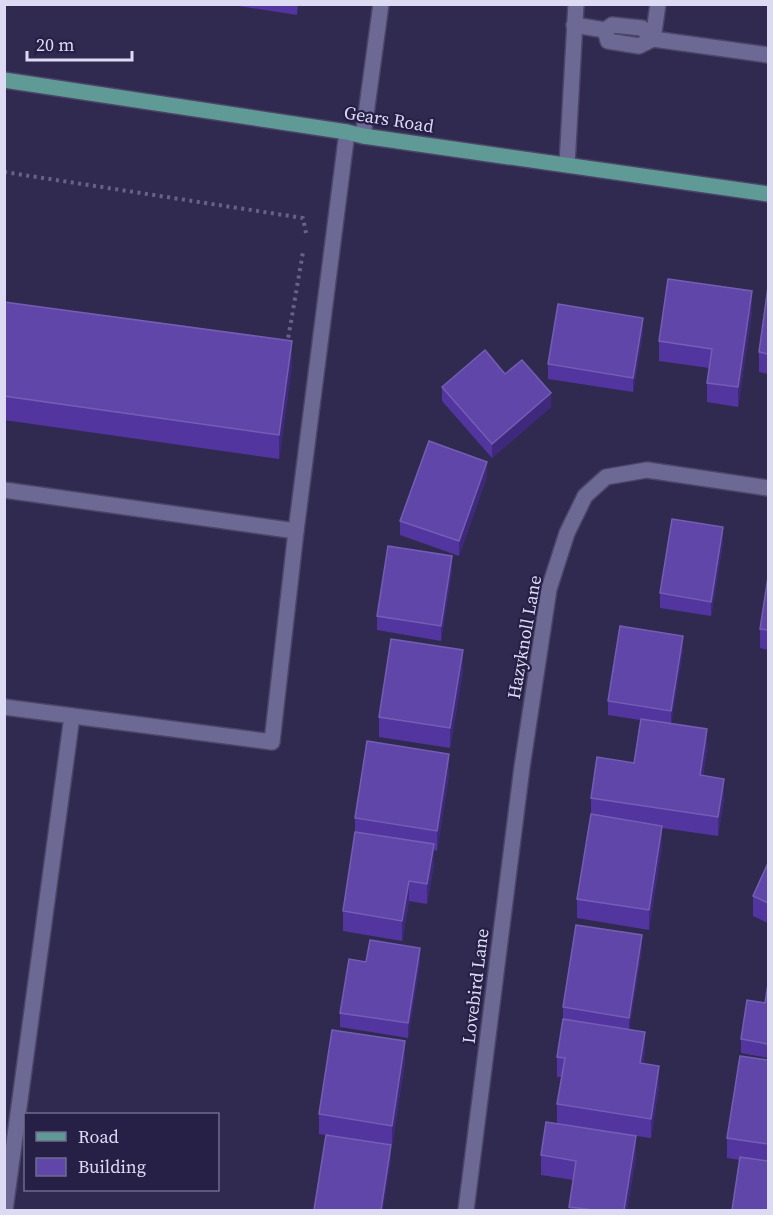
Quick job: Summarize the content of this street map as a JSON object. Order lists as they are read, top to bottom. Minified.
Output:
{"streets":{"main road":["Gears Road"],"street":["Hazyknoll Lane","Lovebird Lane"]},"crossings":[["Hazyknoll Lane","Lovebird Lane"]],"legend":["Road","Building"],"scale_bar":"20 m"}
